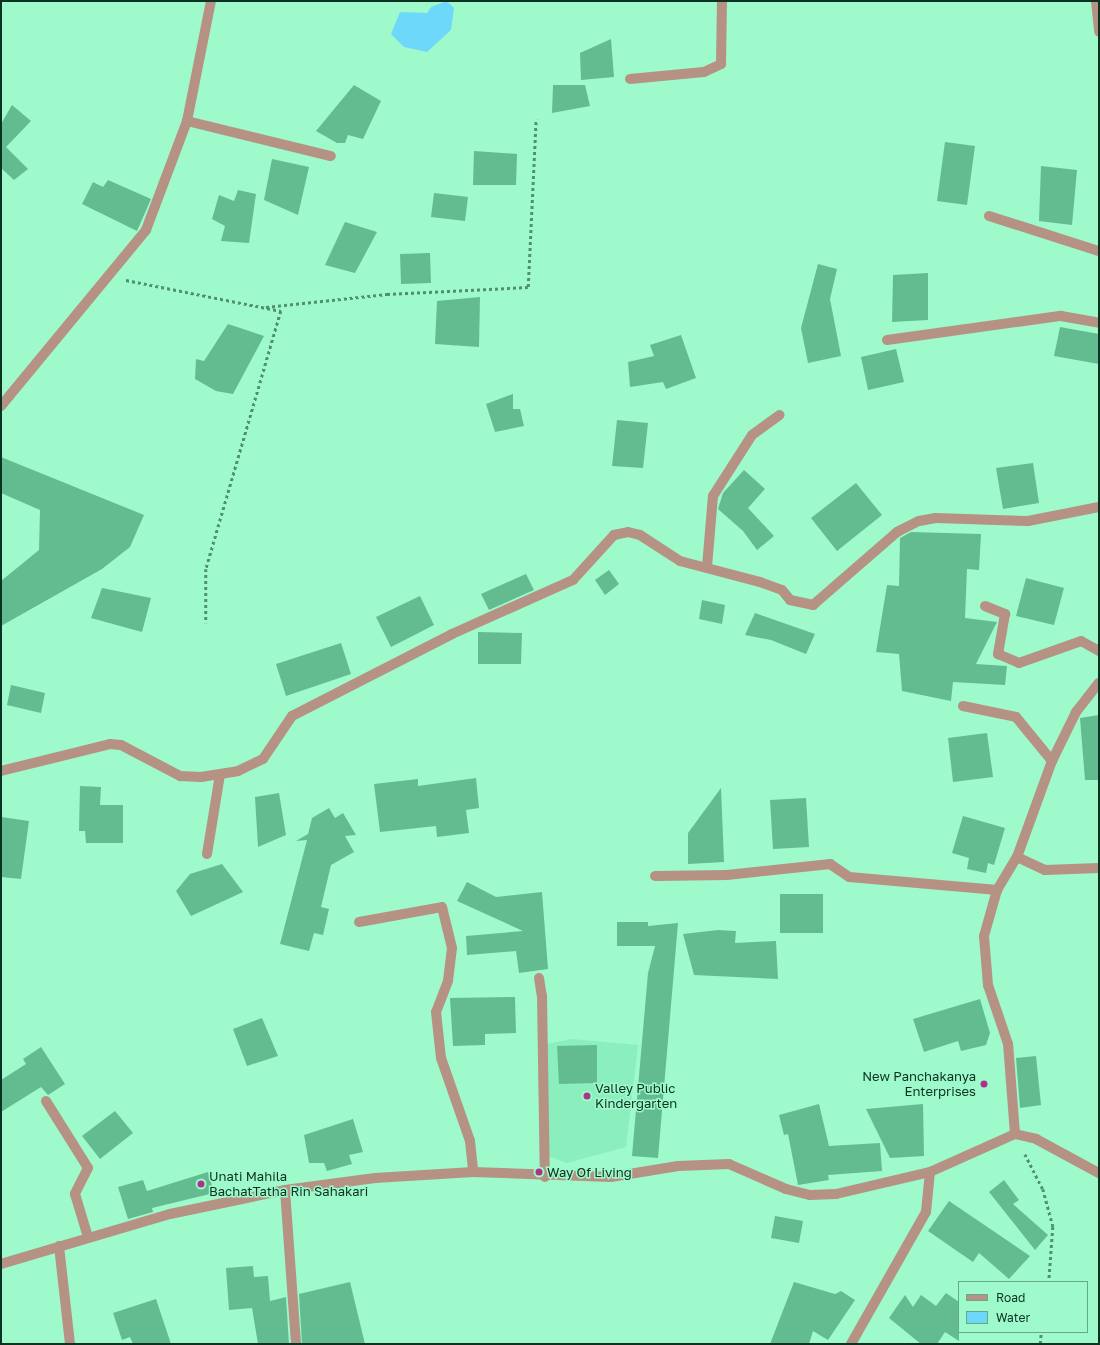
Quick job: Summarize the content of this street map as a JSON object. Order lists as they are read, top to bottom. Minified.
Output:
{"places":["New Panchakanya Enterprises","Valley Public Kindergarten","Way Of Living","Unati Mahila BachatTatha Rin Sahakari"],"legend":["Road","Water"]}
